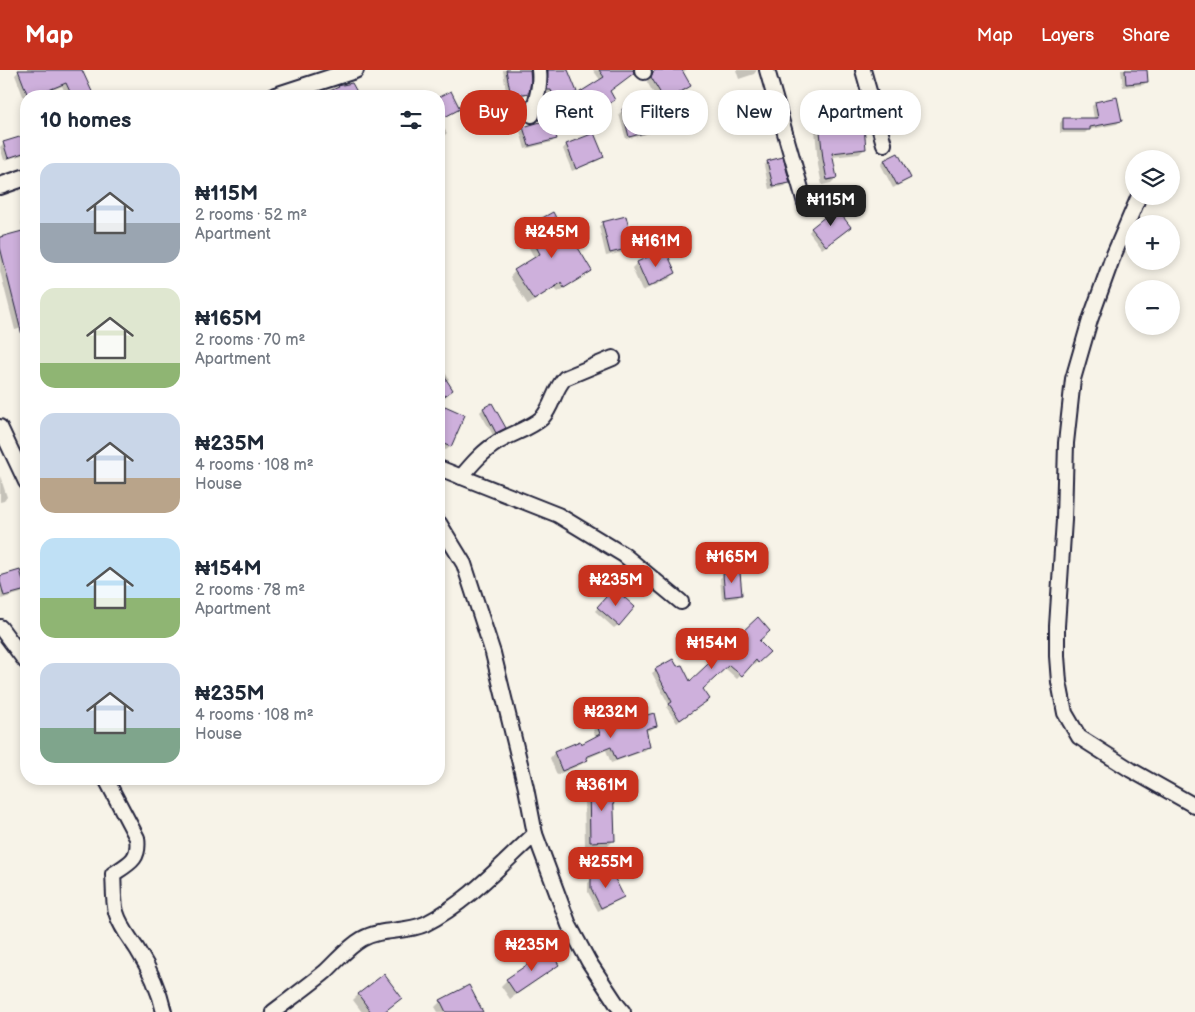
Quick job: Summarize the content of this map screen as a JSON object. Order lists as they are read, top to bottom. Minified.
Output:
{"page":{"header":"Map","nav":["Map","Layers","Share"],"chip":["Buy","Rent","Filters","New","Apartment"],"heading":"10 homes","map_buttons":["+","−"],"list":[{"name":"₦115M","note":"2 rooms · 52 m² · Apartment"},{"name":"₦165M","note":"2 rooms · 70 m² · Apartment"},{"name":"₦235M","note":"4 rooms · 108 m² · House"},{"name":"₦154M","note":"2 rooms · 78 m² · Apartment"},{"name":"₦235M","note":"4 rooms · 108 m² · House"}],"price":["₦115M","₦245M","₦161M","₦165M","₦235M","₦154M","₦232M","₦361M","₦255M","₦235M"]}}
